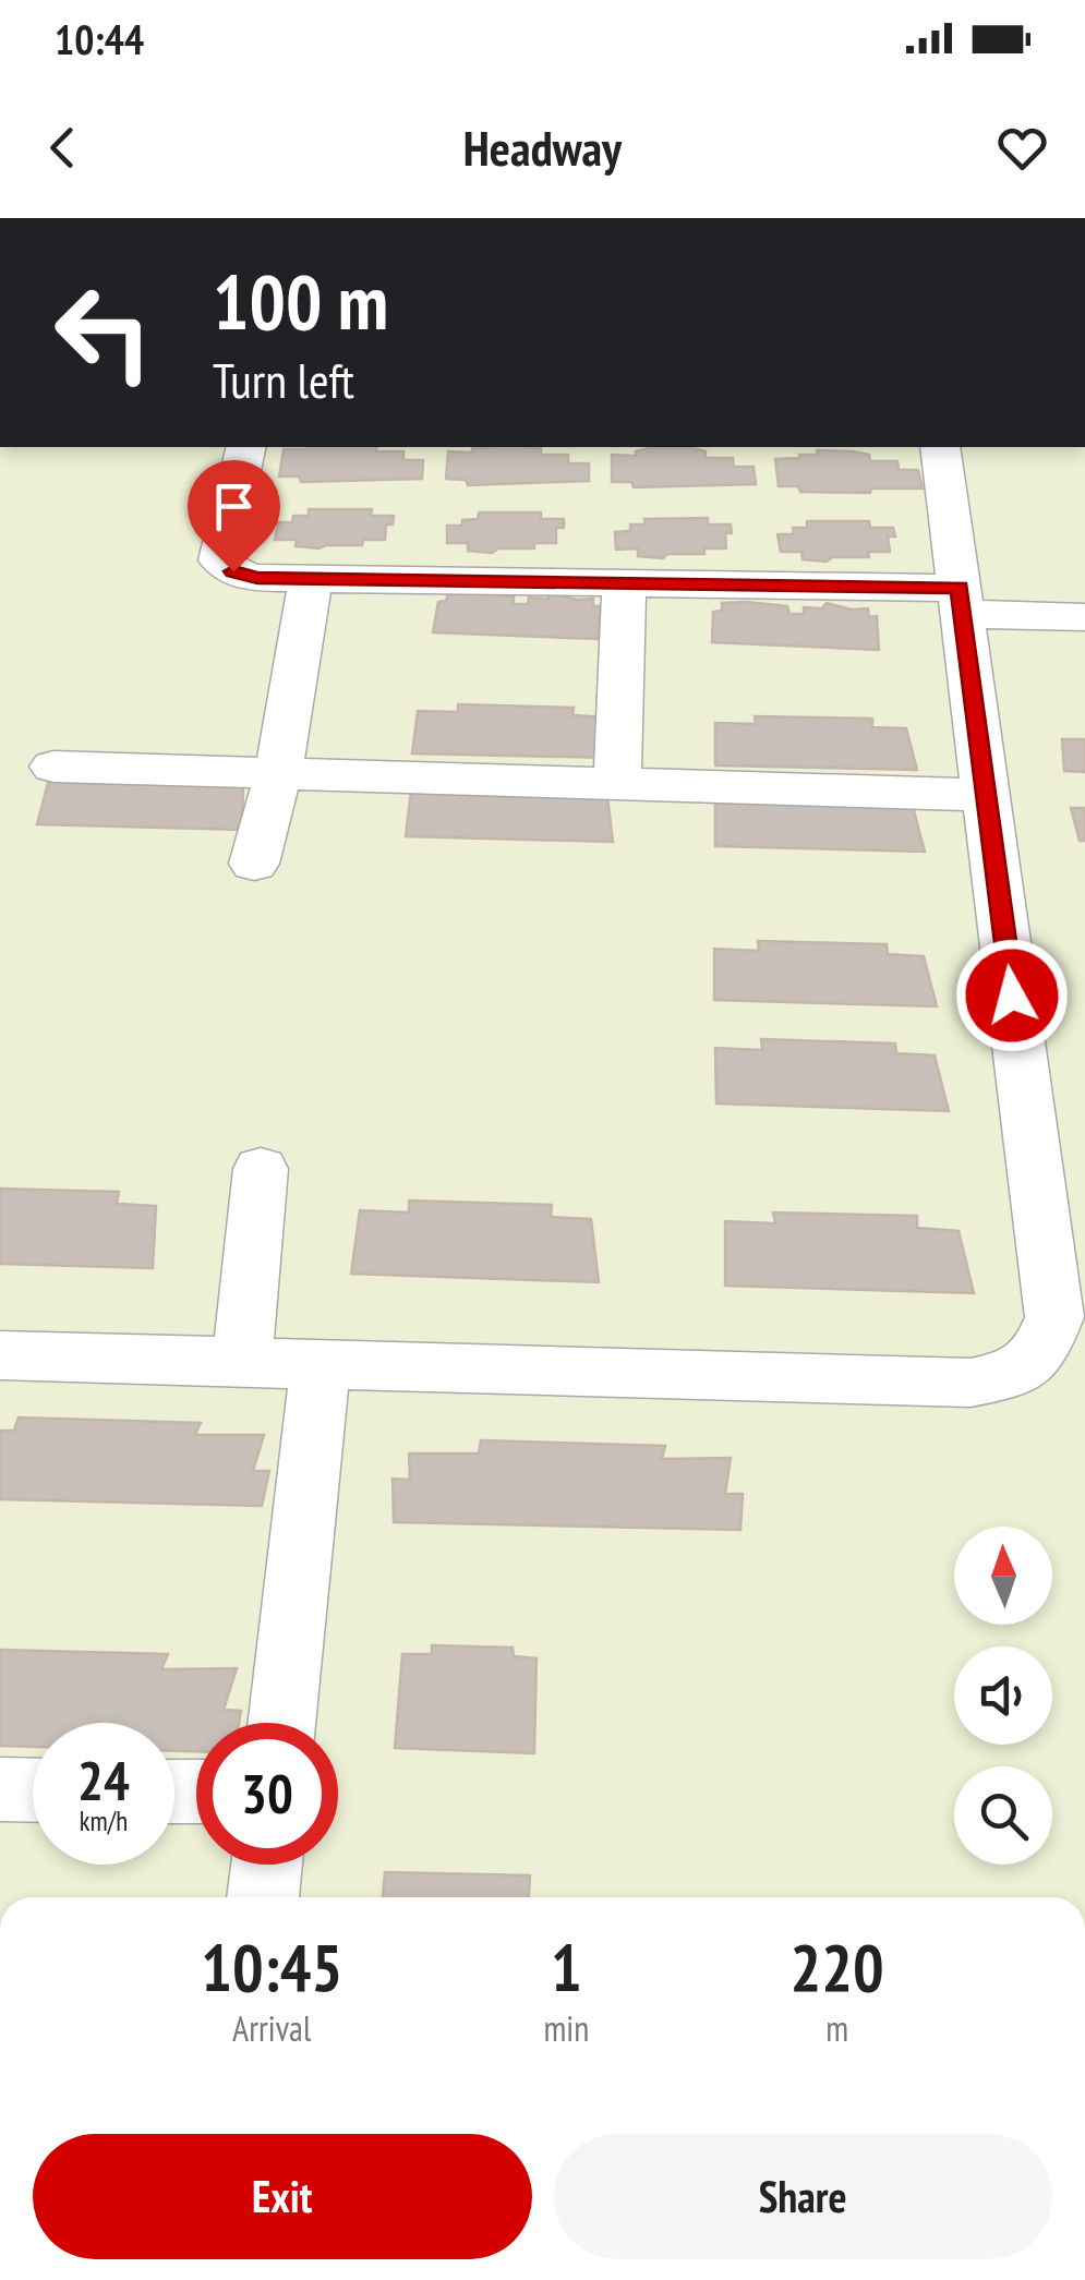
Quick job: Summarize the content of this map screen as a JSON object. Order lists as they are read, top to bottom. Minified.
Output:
{"north":"top","page":{"status":"10:44","header":"Headway","turn":["100 m","Turn left"],"speed":"24 km/h","limit":"30","eta":["10:45","Arrival","1","min","220","m"],"buttons":["Exit","Share"]}}
